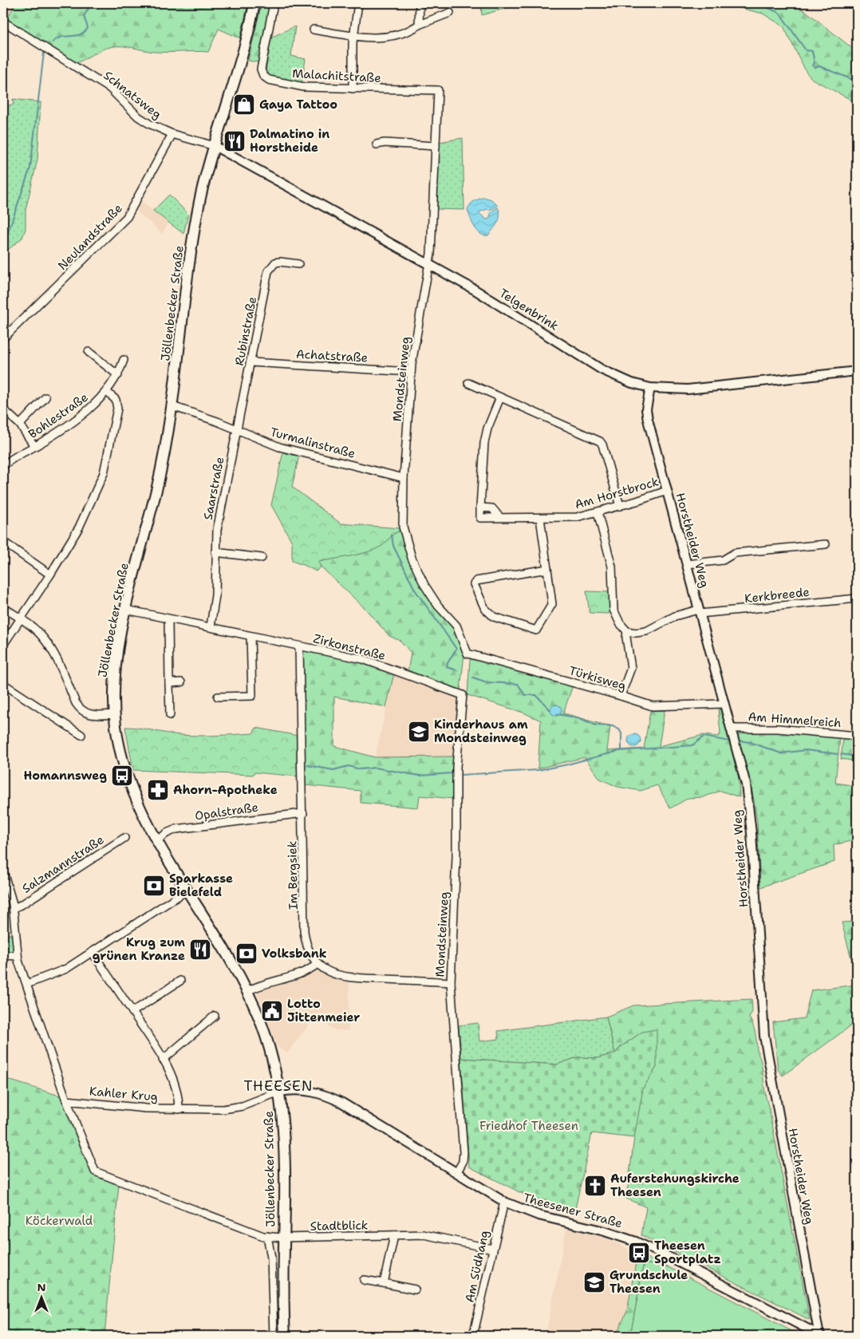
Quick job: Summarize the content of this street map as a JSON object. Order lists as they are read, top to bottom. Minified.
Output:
{"streets":{"main road":["Jöllenbecker Straße"],"street":["Malachitstraße","Schnatsweg","Neulandstraße","Telgenbrink","Rubinstraße","Achatstraße","Mondsteinweg","Bohlestraße","Turmalinstraße","Saarstraße","Am Horstbrock","Horstheider Weg","Kerkbreede","Zirkonstraße","Türkisweg","Am Himmelreich","Opalstraße","Salzmannstraße","Im Bergsiek","Kahler Krug","Theesener Straße","Stadtblick","Am Südhang"]},"crossings":[["Malachitstraße","Mondsteinweg"],["Schnatsweg","Neulandstraße"],["Schnatsweg","Jöllenbecker Straße"],["Schnatsweg","Telgenbrink"],["Jöllenbecker Straße","Telgenbrink"],["Jöllenbecker Straße","Turmalinstraße"],["Jöllenbecker Straße","Zirkonstraße"],["Jöllenbecker Straße","Opalstraße"],["Jöllenbecker Straße","Kahler Krug"],["Jöllenbecker Straße","Theesener Straße"],["Jöllenbecker Straße","Stadtblick"],["Telgenbrink","Mondsteinweg"],["Telgenbrink","Horstheider Weg"],["Rubinstraße","Achatstraße"],["Rubinstraße","Turmalinstraße"],["Rubinstraße","Saarstraße"],["Achatstraße","Mondsteinweg"],["Mondsteinweg","Turmalinstraße"],["Mondsteinweg","Zirkonstraße"],["Mondsteinweg","Türkisweg"],["Mondsteinweg","Theesener Straße"],["Turmalinstraße","Saarstraße"],["Saarstraße","Zirkonstraße"],["Am Horstbrock","Horstheider Weg"],["Horstheider Weg","Kerkbreede"],["Horstheider Weg","Türkisweg"],["Horstheider Weg","Am Himmelreich"],["Horstheider Weg","Theesener Straße"],["Zirkonstraße","Im Bergsiek"],["Opalstraße","Im Bergsiek"],["Kahler Krug","Theesener Straße"],["Theesener Straße","Am Südhang"],["Stadtblick","Am Südhang"]],"districts":["THEESEN"],"parks":["Friedhof Theesen","Köckerwald"],"places":{"shop":["Gaya Tattoo"],"restaurant":["Dalmatino in Horstheide","Krug zum grünen Kranze"],"school or university":["Kinderhaus am Mondsteinweg","Grundschule Theesen"],"bus stop":["Homannsweg","Theesen Sportplatz"],"pharmacy":["Ahorn-Apotheke"],"bank":["Sparkasse Bielefeld","Volksbank"],"public building":["Lotto Jittenmeier"],"church":["Auferstehungskirche Theesen"]},"north":"top"}
